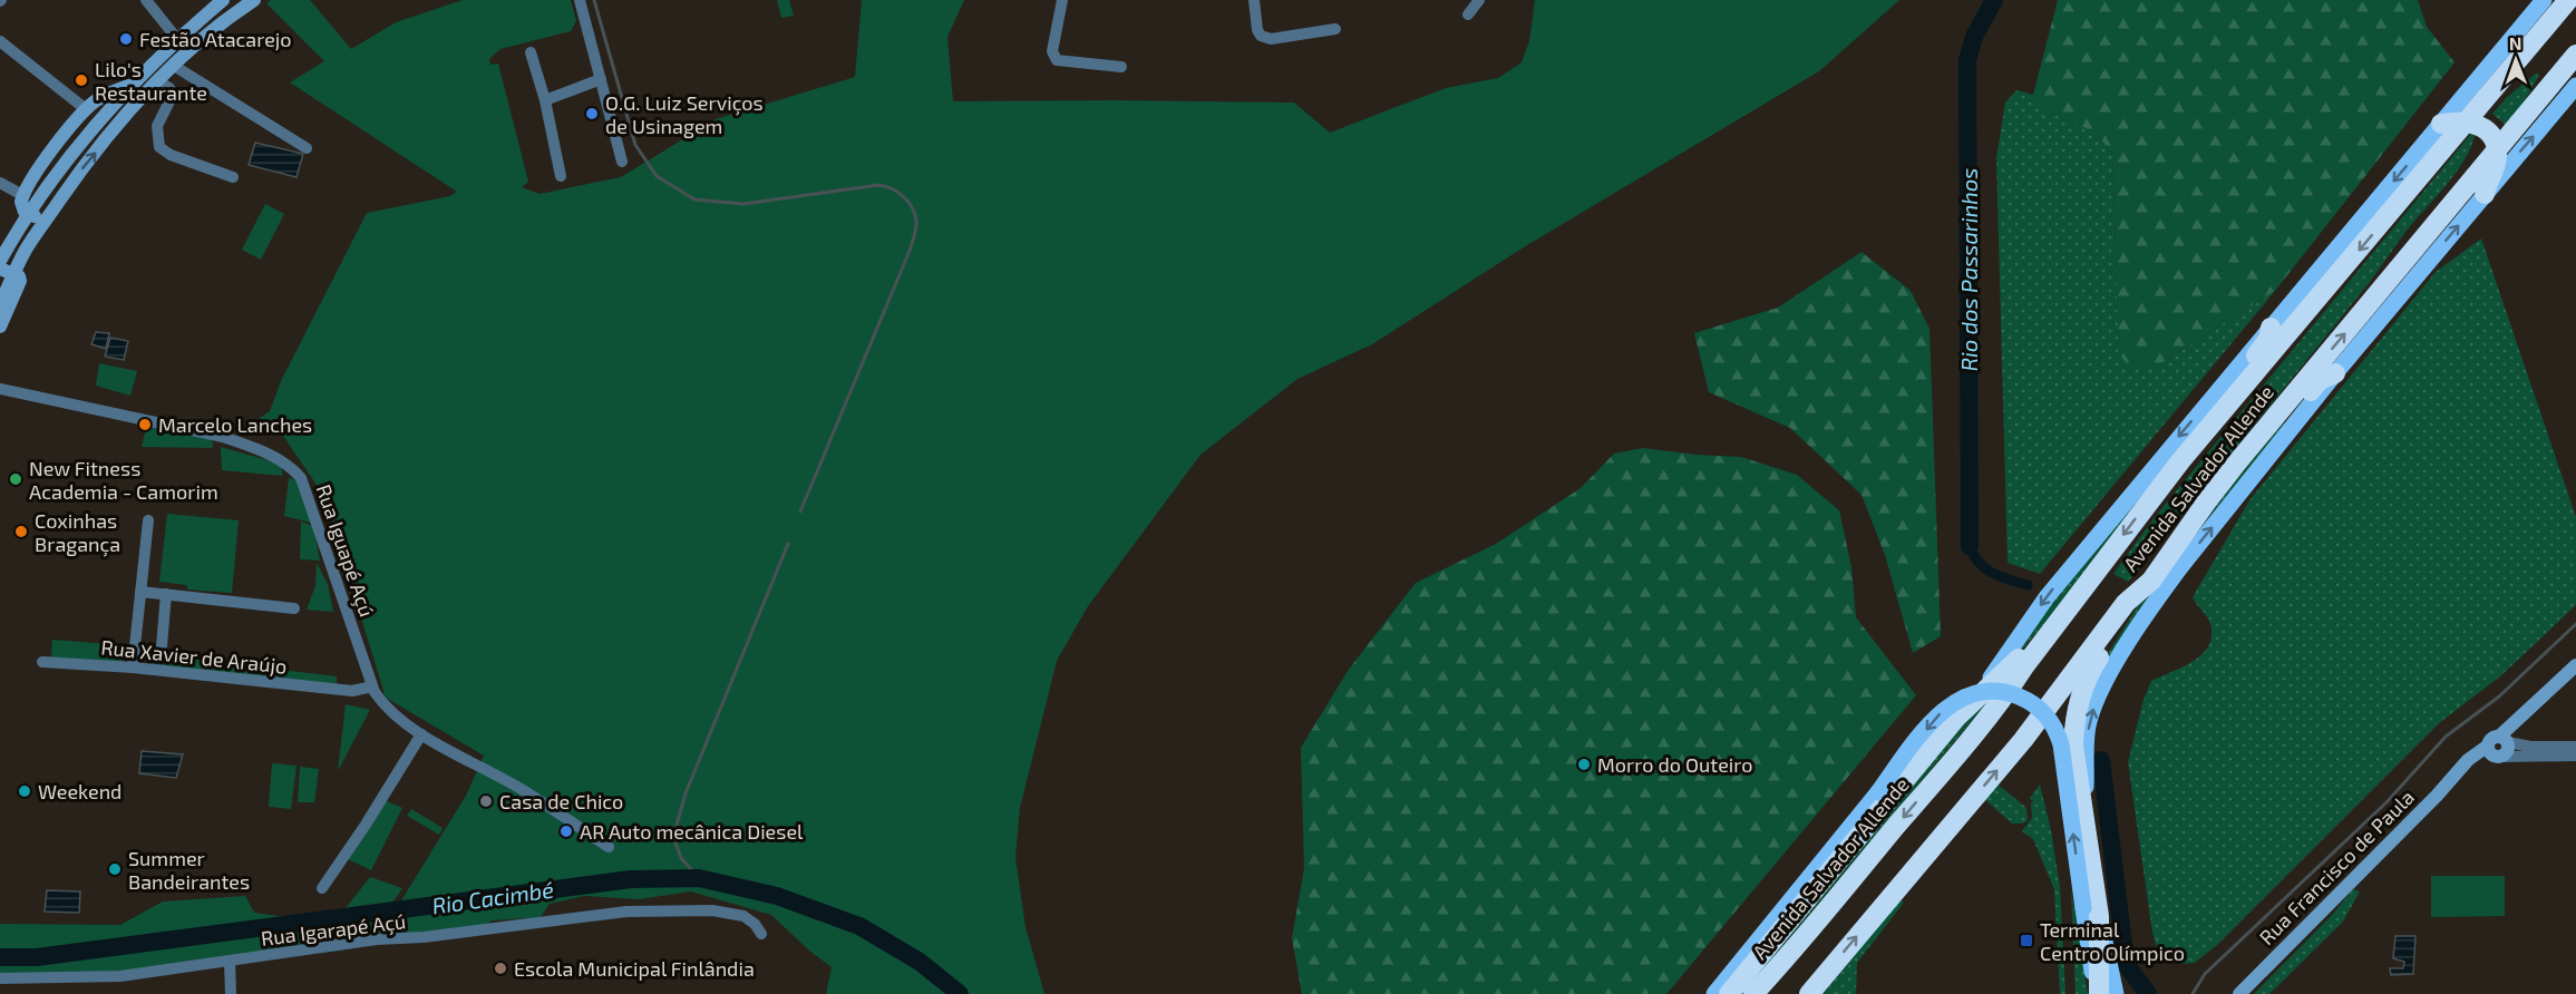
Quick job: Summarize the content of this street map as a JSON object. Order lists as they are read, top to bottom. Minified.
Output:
{"streets":{"highway":["Avenida Salvador Allende"],"main road":["Rua Francisco de Paula"],"street":["Rua Iguapé Açú","Rua Xavier de Araújo","Rua Igarapé Açú"]},"crossings":[["Rua Iguapé Açú","Rua Xavier de Araújo"]],"water":["Rio dos Passarinhos","Rio Cacimbé"],"places":{"other":["Festão Atacarejo","Lilo's Restaurante","O.G. Luiz Serviços de Usinagem","Marcelo Lanches","New Fitness Academia - Camorim","Coxinhas Bragança","Morro do Outeiro","Weekend","Casa de Chico","AR Auto mecânica Diesel","Summer Bandeirantes","Escola Municipal Finlândia"],"transit":["Terminal Centro Olímpico"]},"north":"top"}
